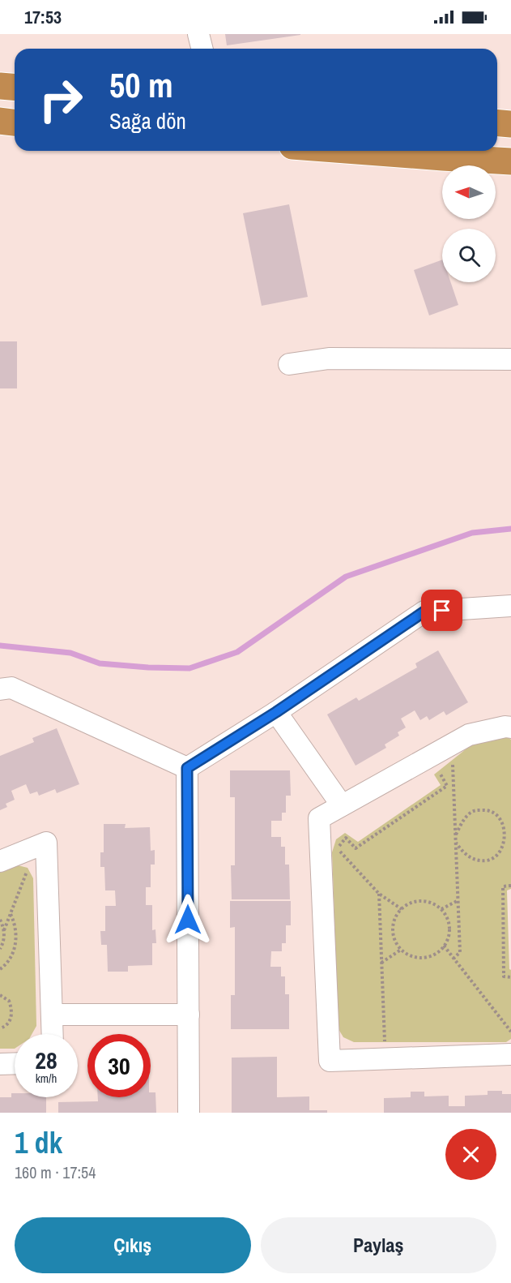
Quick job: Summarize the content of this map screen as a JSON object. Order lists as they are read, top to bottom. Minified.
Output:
{"north":"left","page":{"status":"17:53","turn":["50 m","Sağa dön"],"speed":"28 km/h","limit":"30","heading":["1 dk","160 m · 17:54"],"buttons":["Çıkış","Paylaş"]}}
